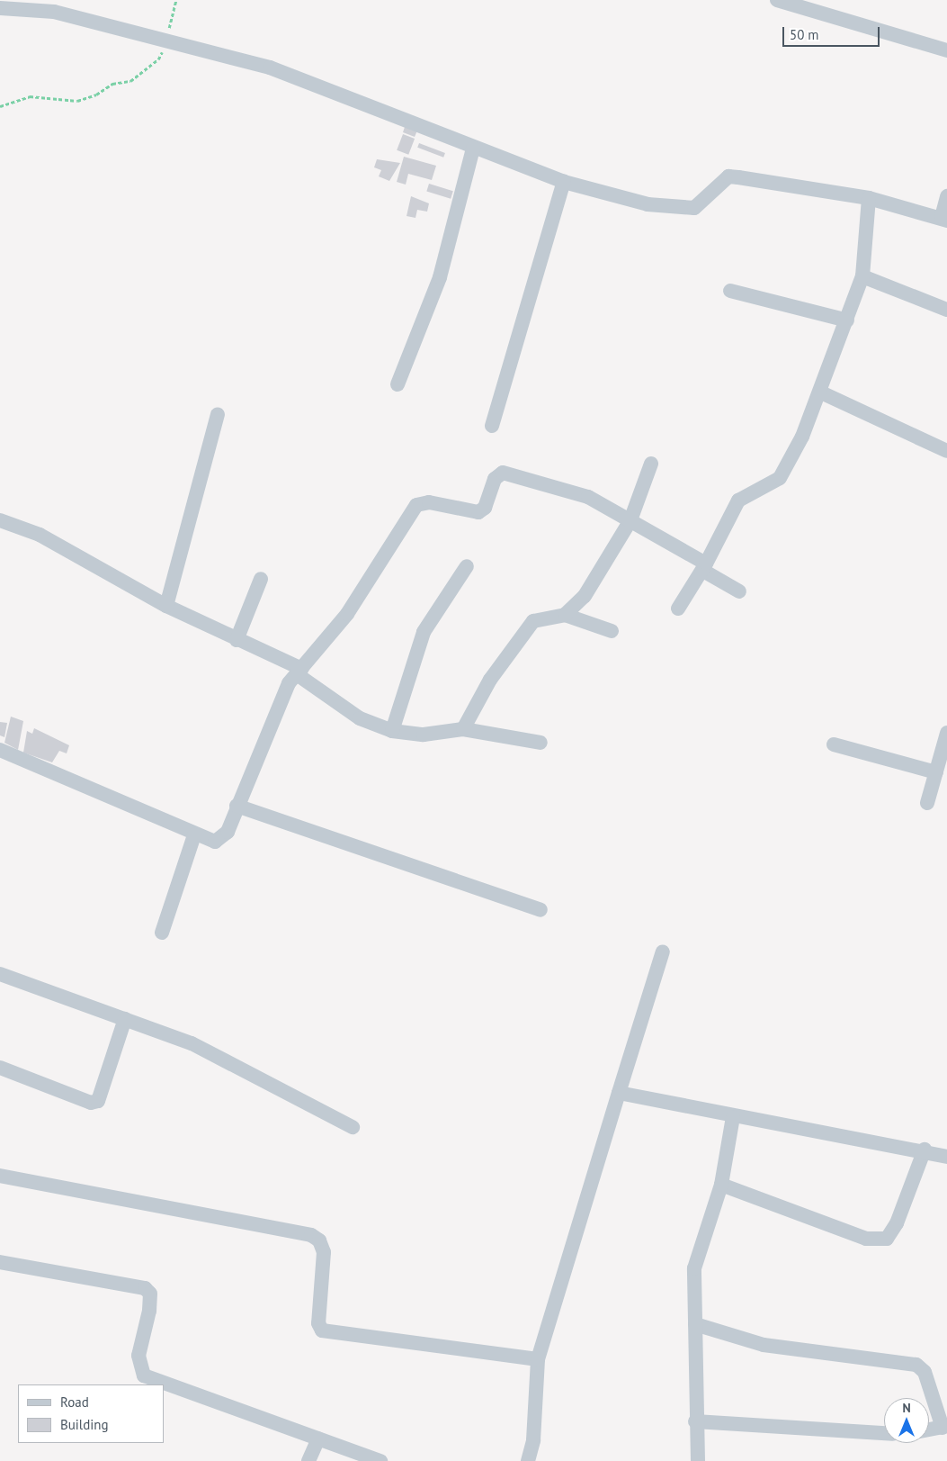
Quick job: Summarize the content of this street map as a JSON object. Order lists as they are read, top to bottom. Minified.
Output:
{"legend":["Road","Building"],"scale_bar":"50 m","north":"top"}
